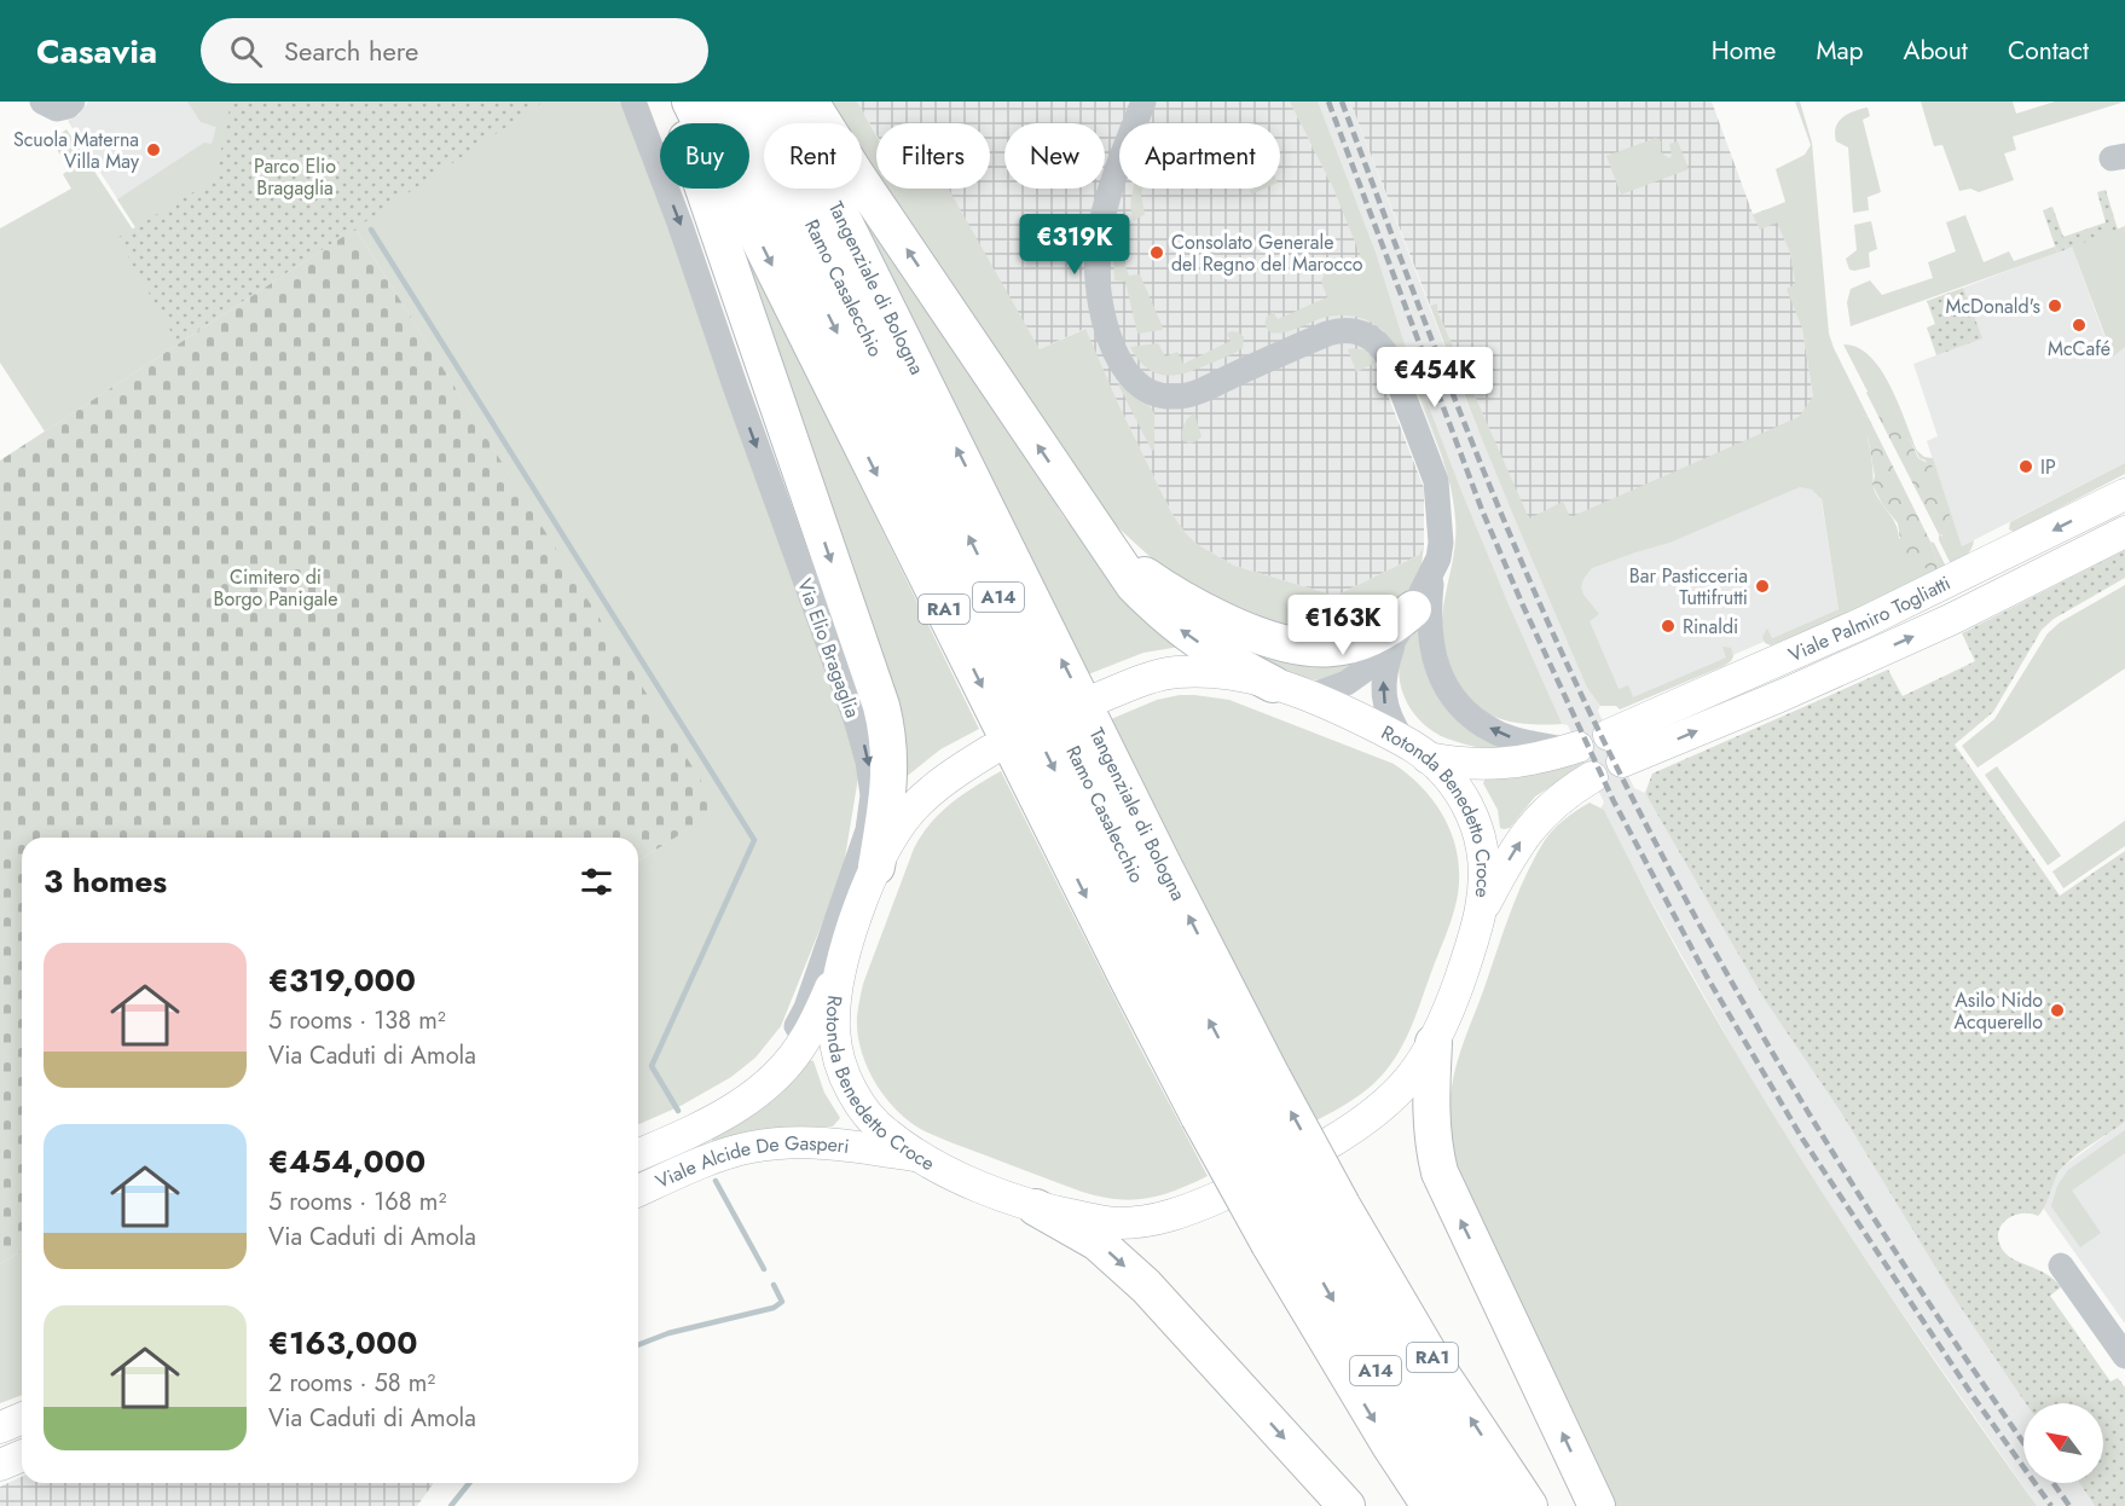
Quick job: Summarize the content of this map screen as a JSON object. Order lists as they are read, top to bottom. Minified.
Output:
{"streets":{"highway":["Ramo Casalecchio","Tangenziale di Bologna","A14","RA1"],"main road":["Viale Palmiro Togliatti","Rotonda Benedetto Croce","Viale Alcide De Gasperi"],"street":["Via Elio Bragaglia"]},"crossings":[["Ramo Casalecchio","Tangenziale di Bologna"],["Via Elio Bragaglia","Viale Alcide De Gasperi"],["Rotonda Benedetto Croce","Viale Alcide De Gasperi"]],"one_way":["Via Elio Bragaglia"],"parks":["Parco Elio Bragaglia","Cimitero di Borgo Panigale"],"places":["Scuola Materna Villa May","Consolato Generale del Regno del Marocco","McDonald's","McCafé","IP","Bar Pasticceria Tuttifrutti","Rinaldi","Asilo Nido Acquerello"],"north":"top left","page":{"header":"Casavia","search":"Search here","nav":["Home","Map","About","Contact"],"chip":["Buy","Rent","Filters","New","Apartment"],"price":["€319K","€454K","€163K"],"heading":"3 homes","list":[{"name":"€319,000","note":"5 rooms · 138 m² · Via Caduti di Amola"},{"name":"€454,000","note":"5 rooms · 168 m² · Via Caduti di Amola"},{"name":"€163,000","note":"2 rooms · 58 m² · Via Caduti di Amola"}]}}
